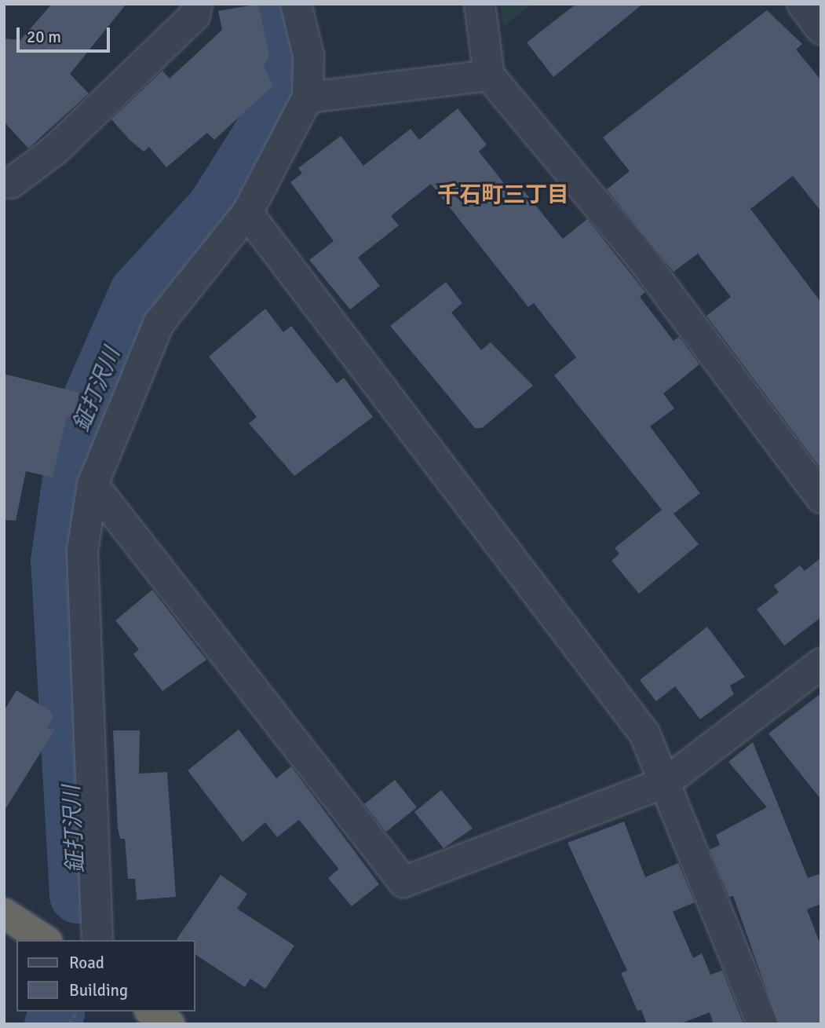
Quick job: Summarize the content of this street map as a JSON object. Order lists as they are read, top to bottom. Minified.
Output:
{"districts":["千石町三丁目"],"water":["鉦打沢川"],"legend":["Road","Building"],"scale_bar":"20 m"}
